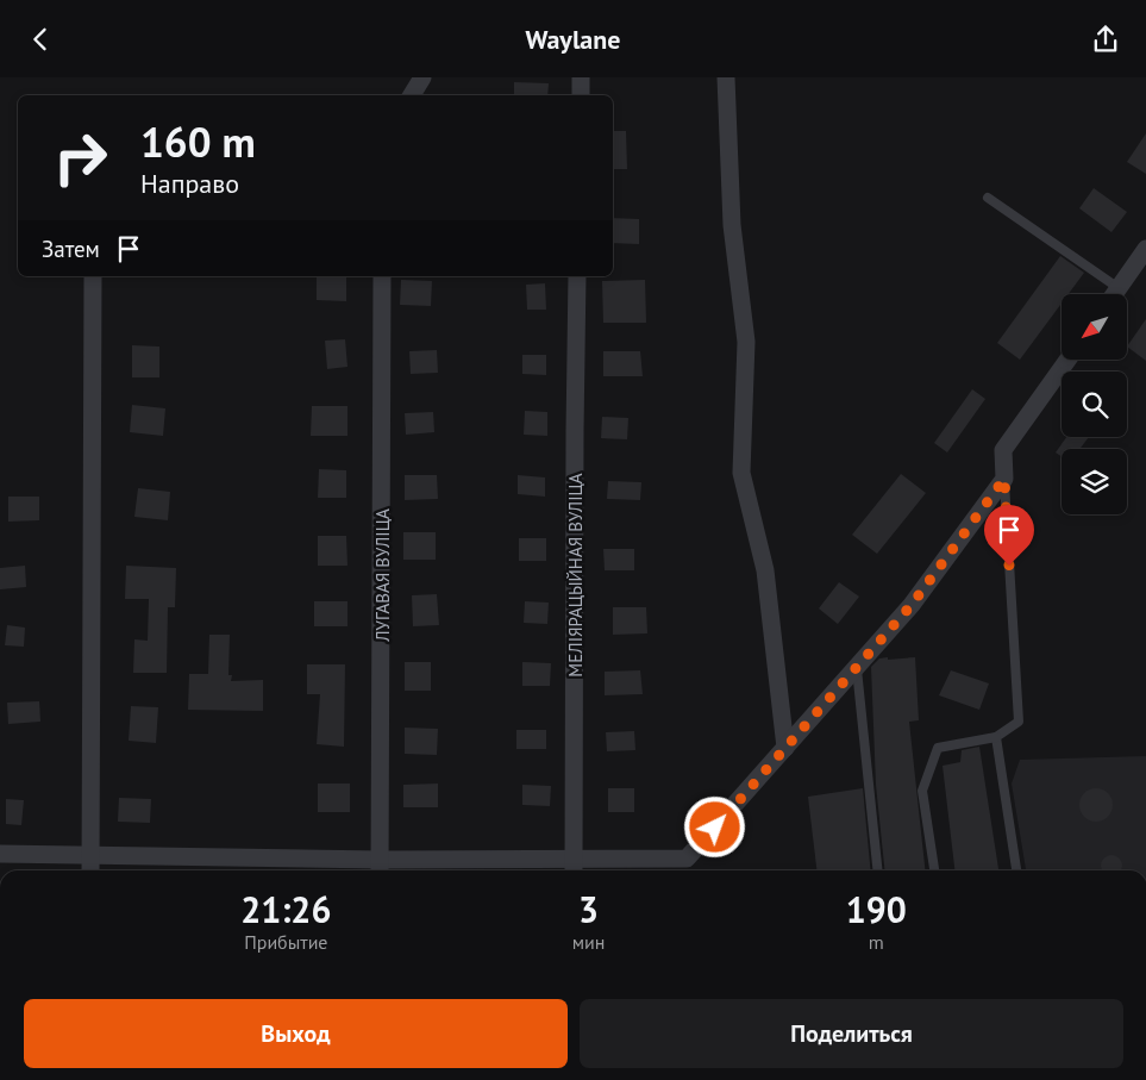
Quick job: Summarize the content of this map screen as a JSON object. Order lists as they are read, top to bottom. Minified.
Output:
{"streets":{"street":["ЛУГАВАЯ ВУЛІЦА","МЕЛІЯРАЦЫЙНАЯ ВУЛІЦА"]},"north":"bottom left","page":{"header":"Waylane","turn":["160 m","Направо"],"then":"Затем","eta":["21:26","Прибытие","3","мин","190","m"],"buttons":["Выход","Поделиться"]}}
